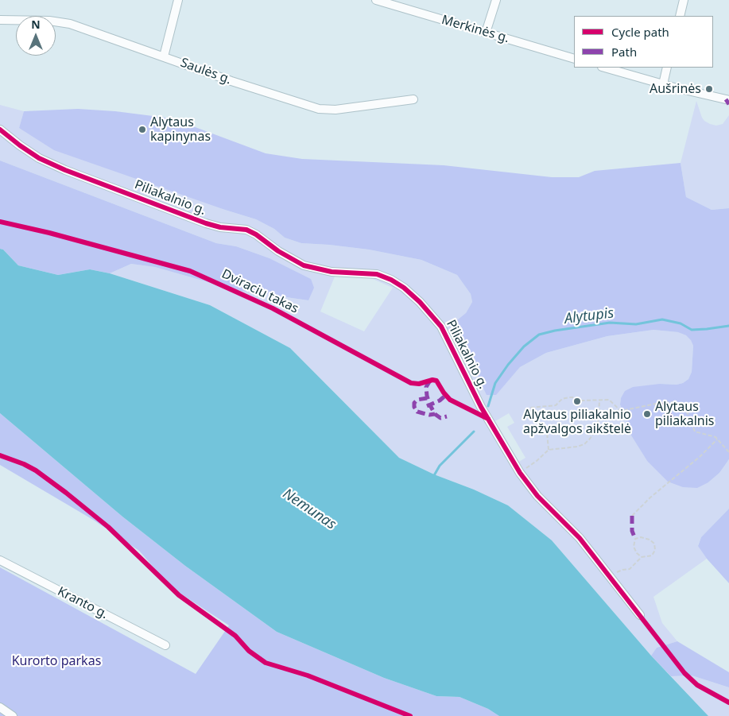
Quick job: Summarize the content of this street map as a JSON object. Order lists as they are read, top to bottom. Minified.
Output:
{"streets":{"street":["Merkinės g.","Saulės g.","Piliakalnio g.","Kranto g."],"cycle path":["Dviraciu takas"]},"water":["Alytupis","Nemunas"],"parks":["Kurorto parkas"],"places":["Aušrinės","Alytaus kapinynas","Alytaus piliakalnio apžvalgos aikštelė","Alytaus piliakalnis"],"legend":["Cycle path","Path"],"north":"top"}
